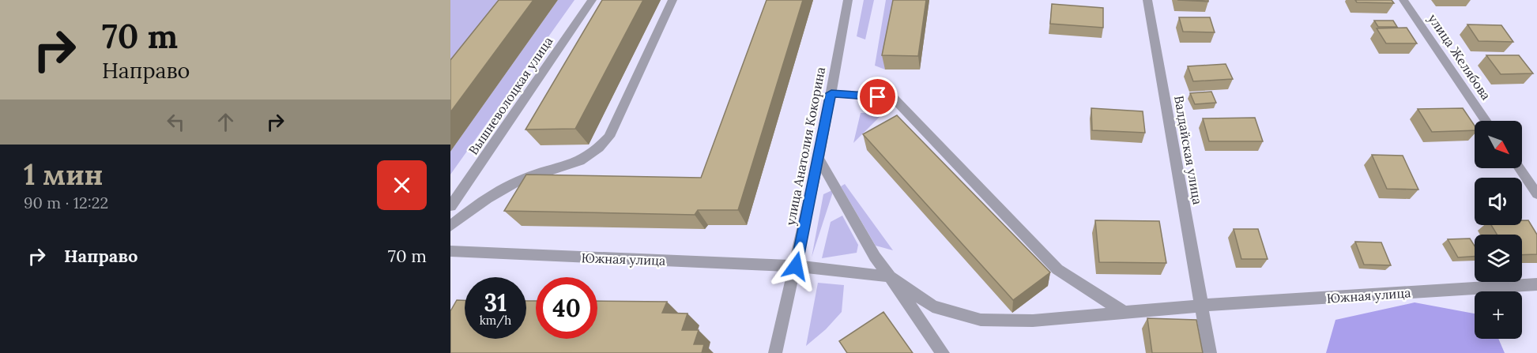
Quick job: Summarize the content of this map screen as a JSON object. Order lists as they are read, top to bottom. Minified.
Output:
{"streets":{"street":["улица Желябова","Вышневолоцкая улица","улица Анатолия Кокорина","Валдайская улица","Южная улица"]},"crossings":[["улица Анатолия Кокорина","Южная улица"],["Валдайская улица","Южная улица"]],"north":"bottom right","page":{"turn":["70 m","Направо"],"map_buttons":"+","heading":["1 мин","90 m · 12:22"],"list":[{"name":"Направо","value":"70 m"}],"speed":"31 km/h","limit":"40"}}
